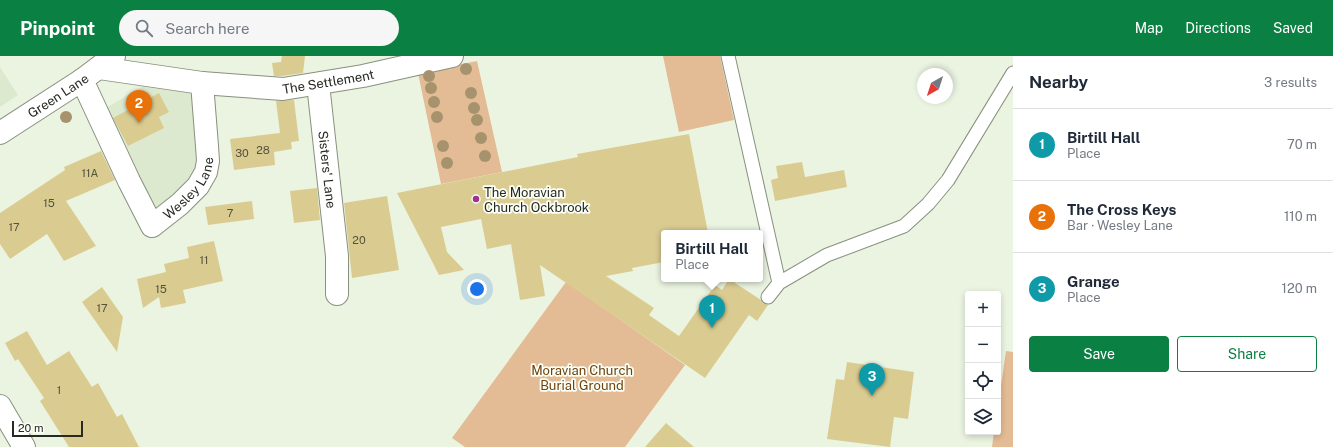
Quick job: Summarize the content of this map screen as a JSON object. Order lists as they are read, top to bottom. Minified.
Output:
{"streets":{"street":["The Settlement","Green Lane","Sisters' Lane","Wesley Lane"]},"crossings":[["The Settlement","Sisters' Lane"],["The Settlement","Wesley Lane"],["Green Lane","Wesley Lane"]],"parks":["Moravian Church Burial Ground"],"places":["The Moravian Church Ockbrook"],"house_numbers":["28","30","11A","15","7","17","20","11","15","17","1"],"scale_bar":"20 m","north":"bottom left","page":{"header":"Pinpoint","search":"Search here","nav":["Map","Directions","Saved"],"heading":["Nearby","3 results"],"pins":["2","1","3"],"list":[{"mark":"1","name":"Birtill Hall","note":"Place","value":"70 m"},{"mark":"2","name":"The Cross Keys","note":"Bar · Wesley Lane","value":"110 m"},{"mark":"3","name":"Grange","note":"Place","value":"120 m"}],"popup":["Birtill Hall","Place"],"map_buttons":["+","−"],"buttons":["Save","Share"],"scale":"20 m"}}
